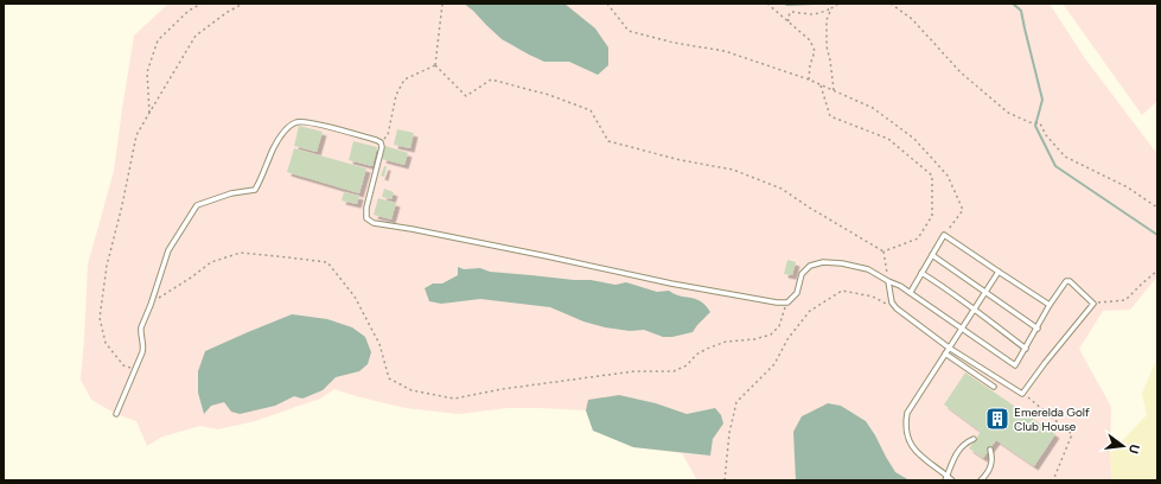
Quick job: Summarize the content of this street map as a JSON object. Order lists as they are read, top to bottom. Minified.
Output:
{"places":{"building":["Emerelda Golf Club House"]},"north":"right"}
